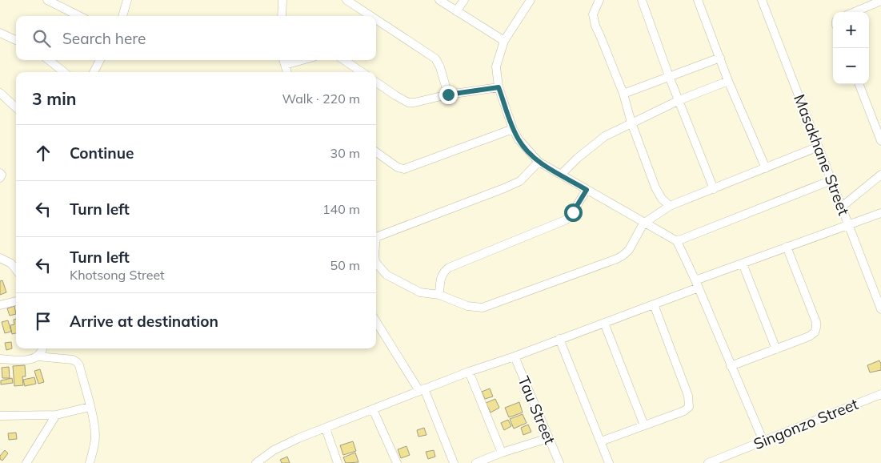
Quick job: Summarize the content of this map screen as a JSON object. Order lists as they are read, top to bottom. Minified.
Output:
{"streets":{"street":["Masakhane Street","Tau Street","Singonzo Street"]},"page":{"map_buttons":["+","−"],"search":"Search here","heading":["3 min","Walk · 220 m"],"list":[["Continue","30 m"],["Turn left","140 m"],["Turn left","Khotsong Street","50 m"],"Arrive at destination"]}}
